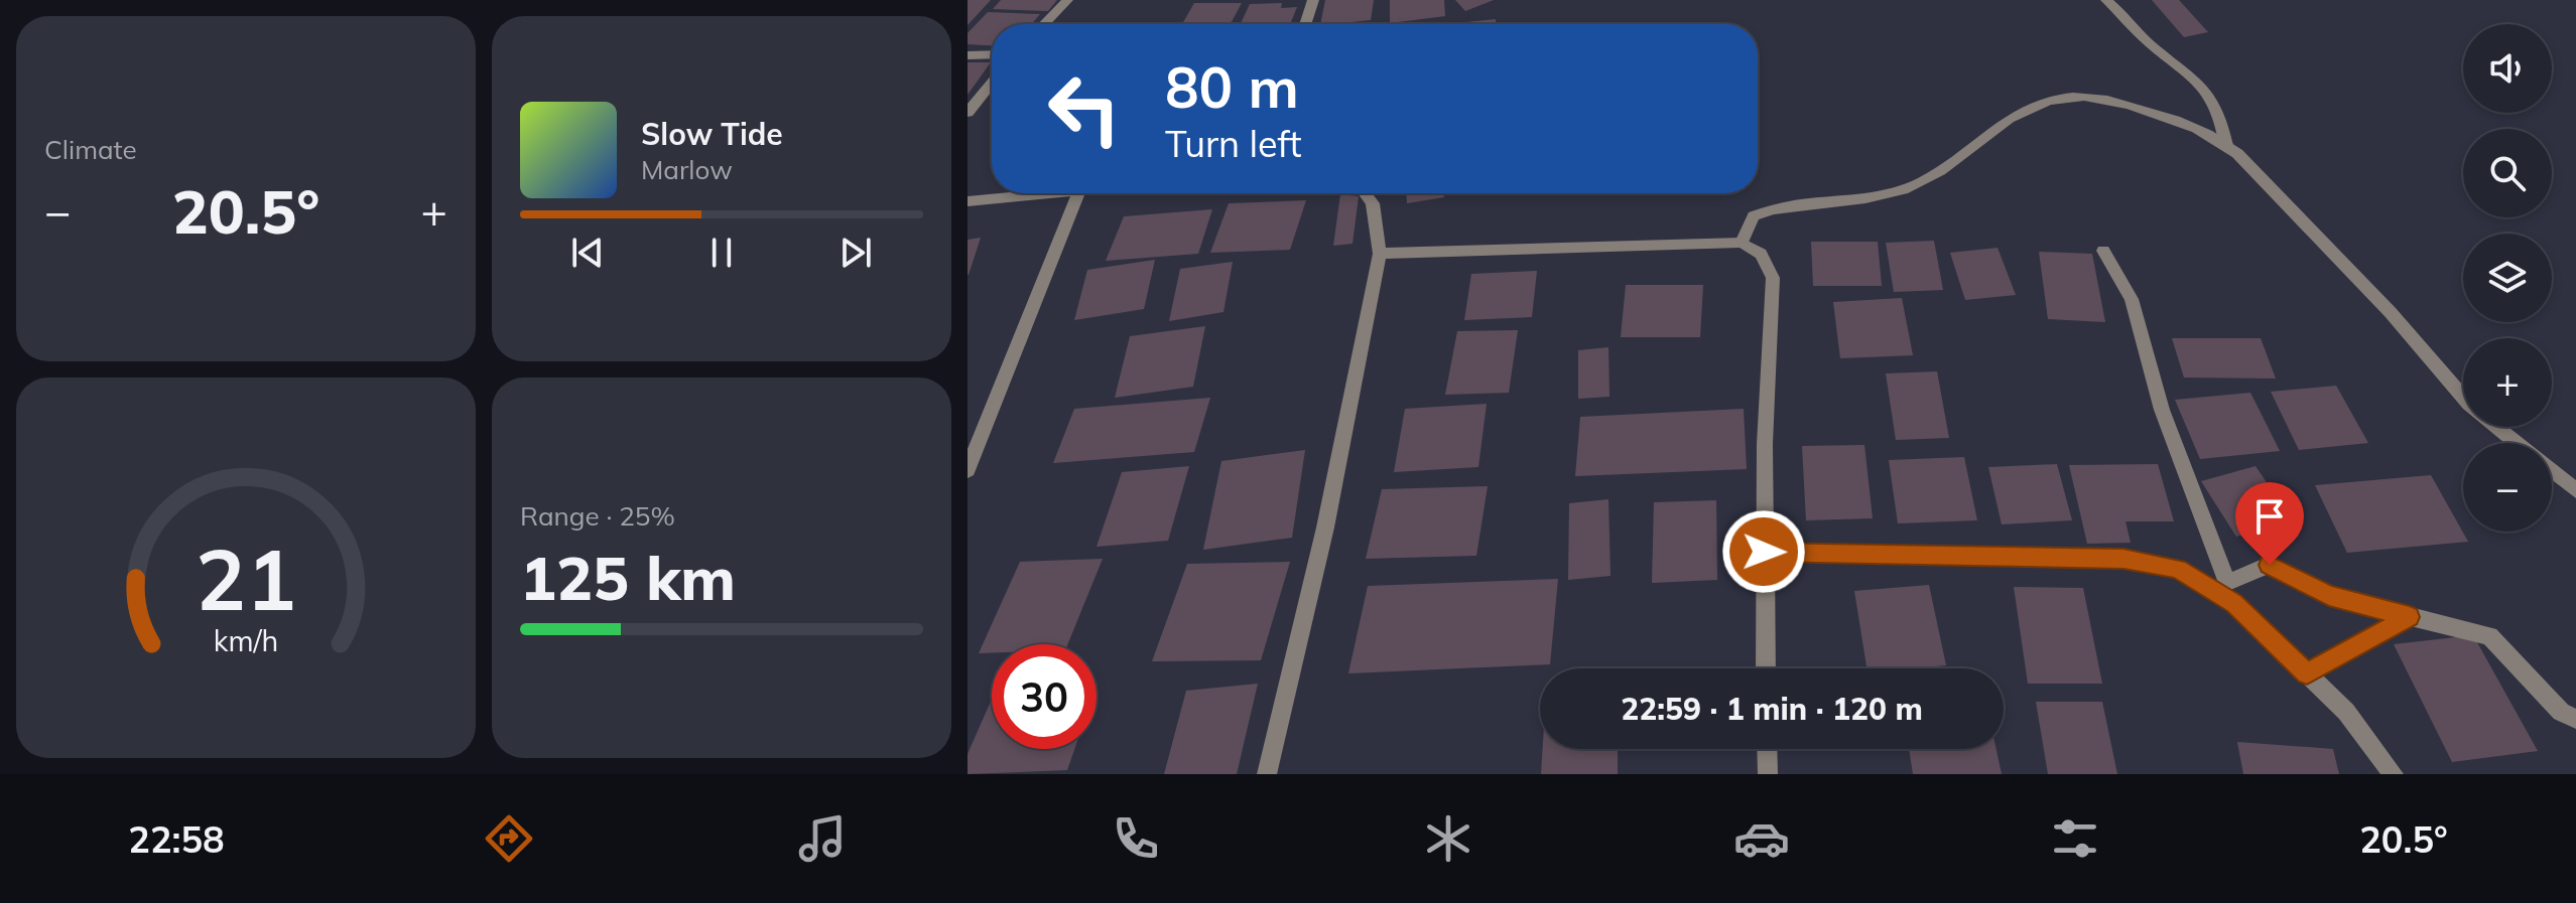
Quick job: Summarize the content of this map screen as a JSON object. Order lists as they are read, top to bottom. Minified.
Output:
{"page":{"tile":["Climate",["Range · 25%","125 km"]],"map_buttons":["+","−"],"turn":["80 m","Turn left"],"song":["Slow Tide","Marlow"],"heat":["−","20.5°","+"],"limit":"30","trip":"22:59 · 1 min · 120 m","tabs":["22:58","20.5°"],"gauge":["21","km/h"]}}
